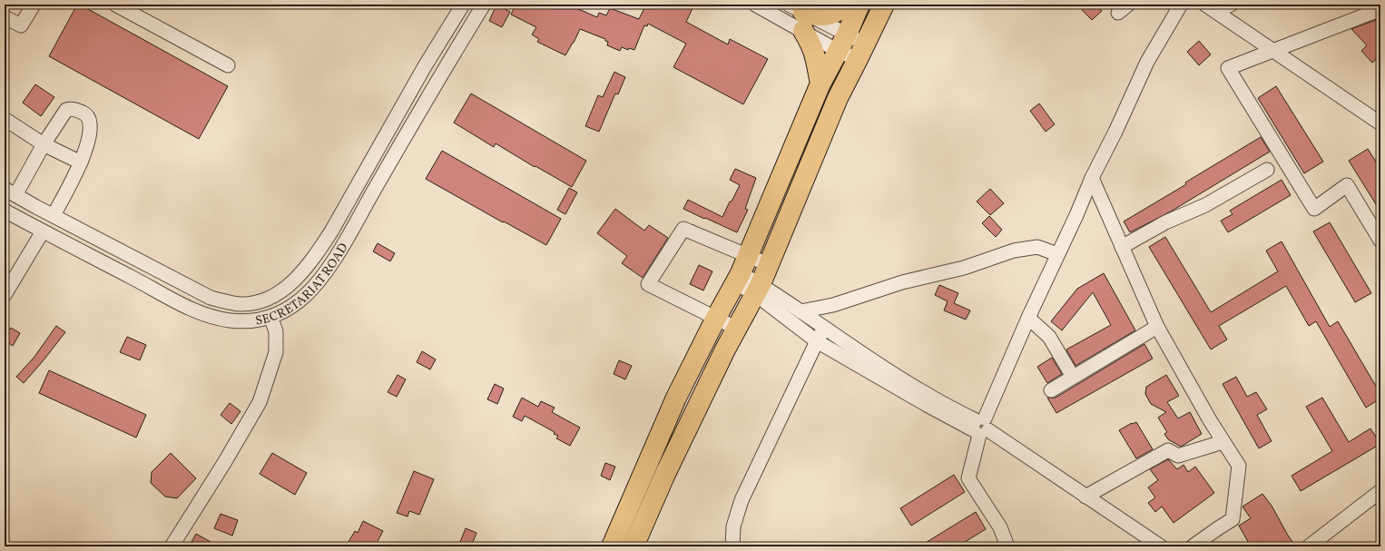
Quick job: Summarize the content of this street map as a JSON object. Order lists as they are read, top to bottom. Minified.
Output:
{"streets":{"street":["SECRETARIAT ROAD"]}}
